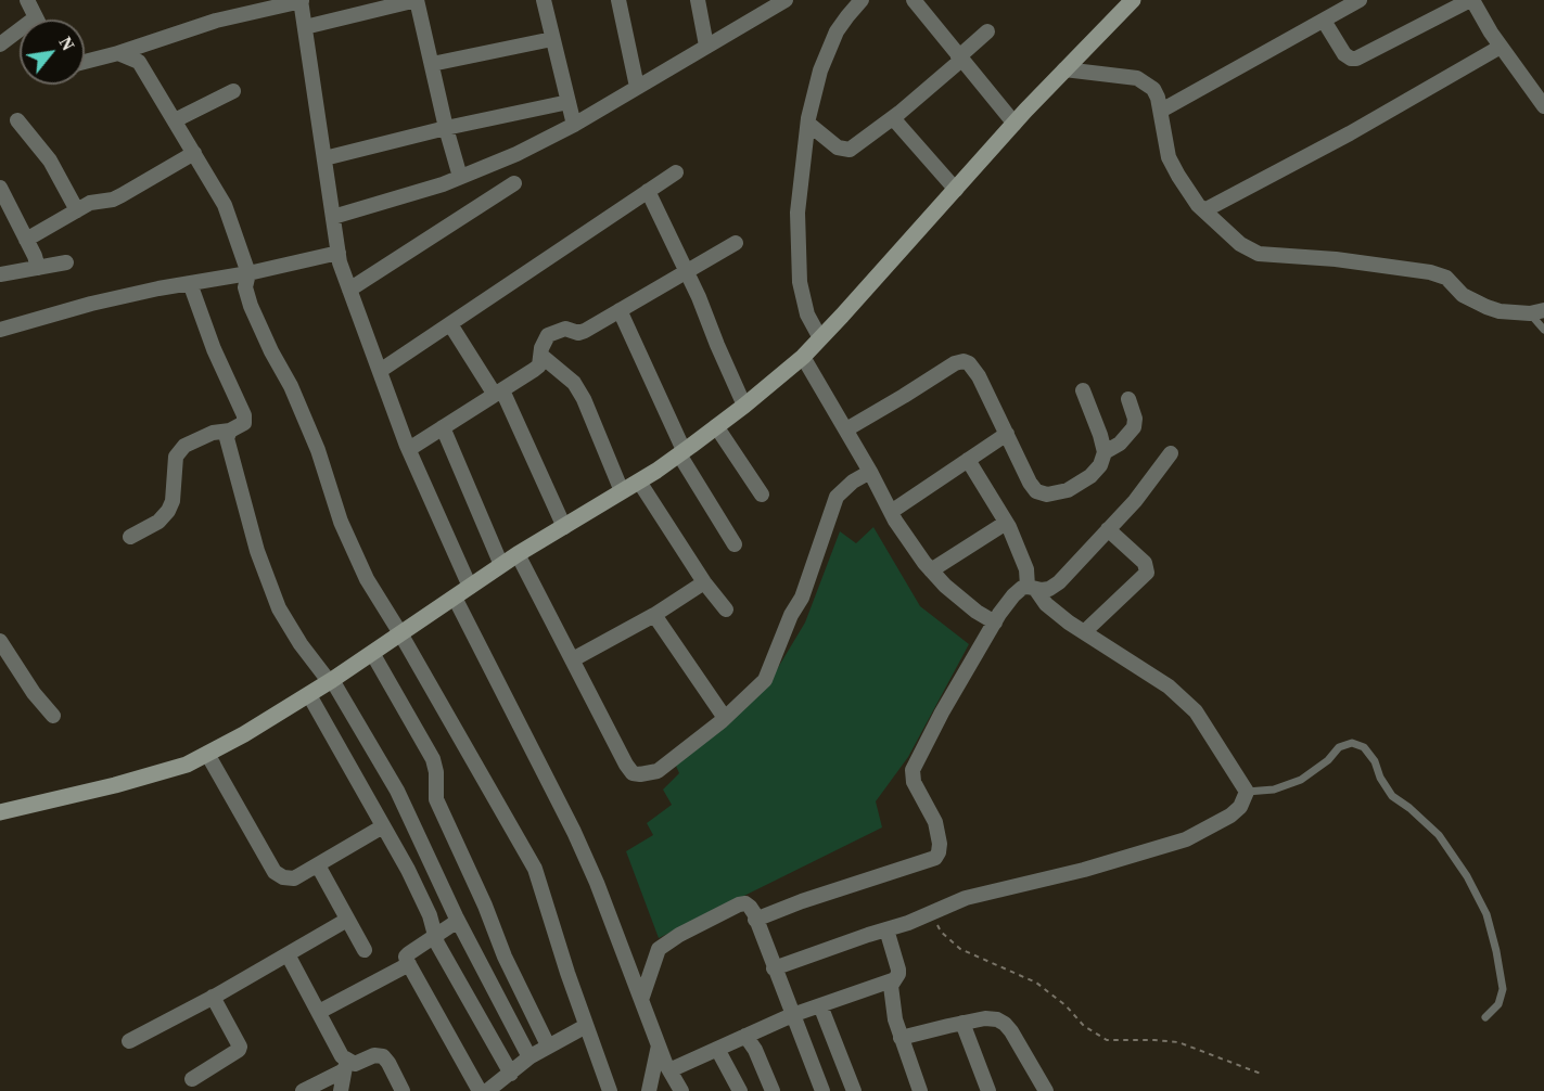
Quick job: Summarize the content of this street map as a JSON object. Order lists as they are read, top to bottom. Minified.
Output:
{"north":"top right"}
